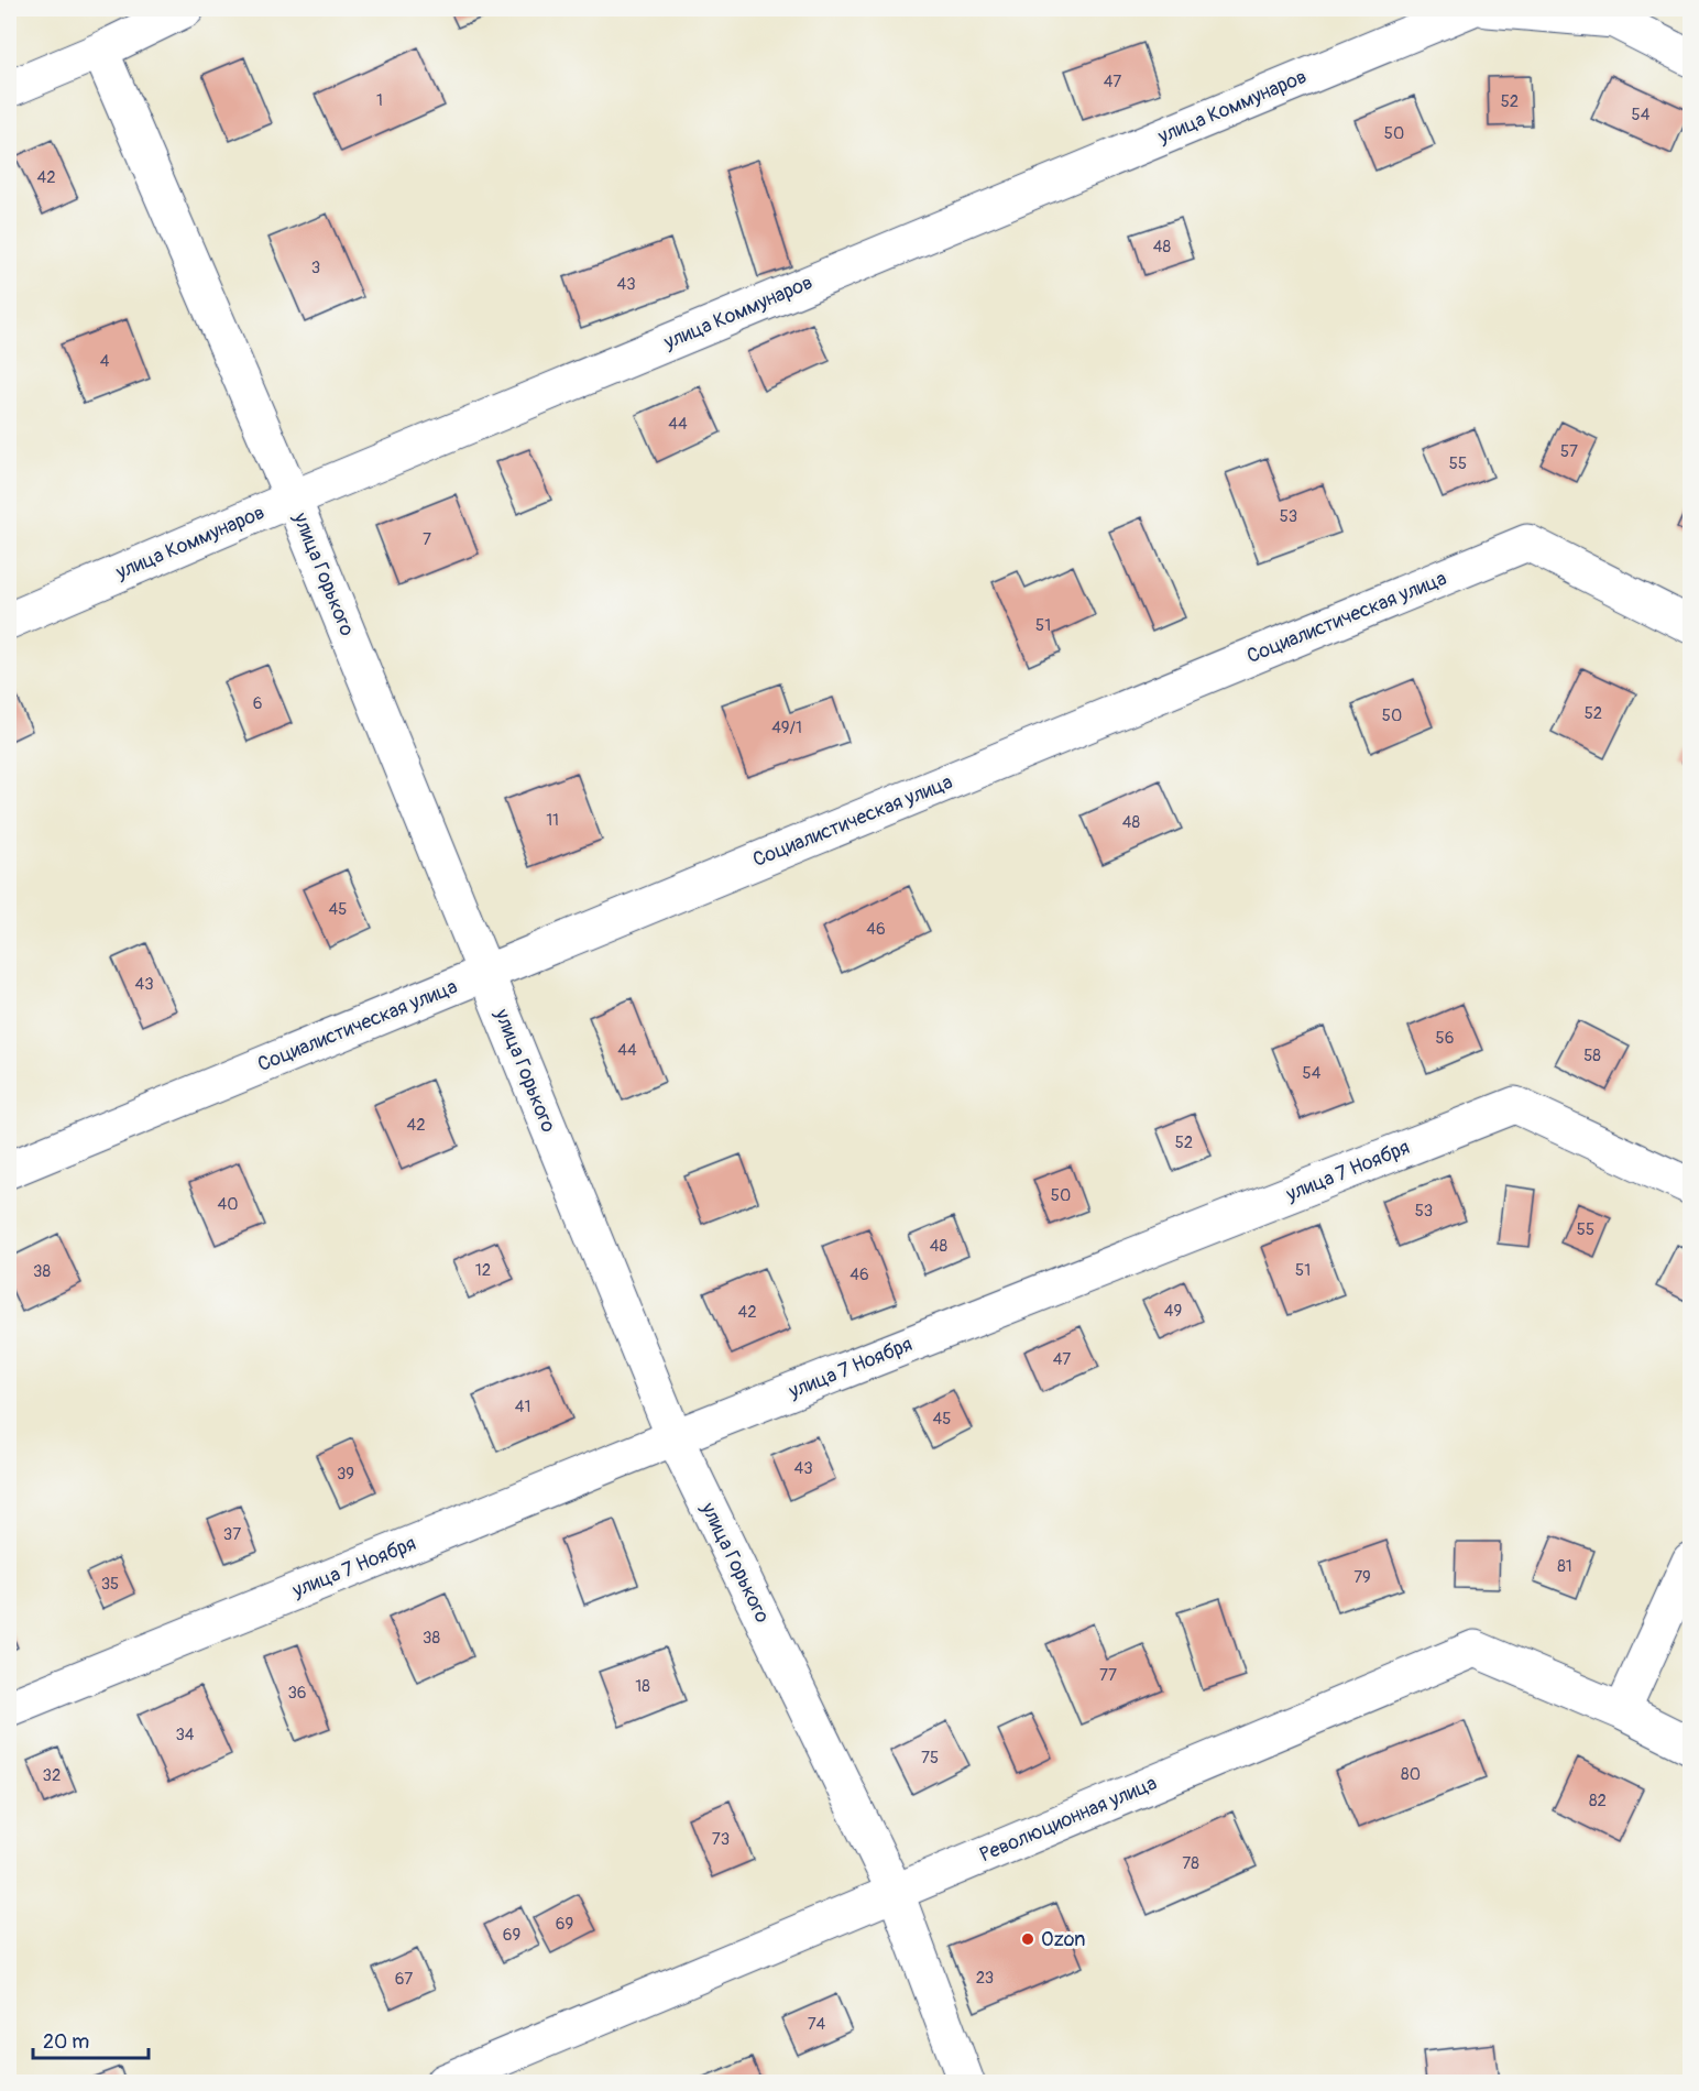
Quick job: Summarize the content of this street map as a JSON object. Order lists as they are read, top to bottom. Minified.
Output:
{"streets":{"street":["улица Коммунаров","улица Горького","Социалистическая улица","улица 7 Ноября","Революционная улица"]},"crossings":[["улица Коммунаров","улица Горького"],["улица Горького","Социалистическая улица"],["улица Горького","улица 7 Ноября"],["улица Горького","Революционная улица"]],"places":["Ozon"],"house_numbers":["47","1","52","54","50","42","48","3","43","4","44","57","55","53","7","51","6","52","50","49/1","11","48","45","46","43","56","44","58","54","42","52","50","40","53","55","48","12","51","38","46","49","42","47","41","45","43","39","37","81","79","35","38","77","18","36","34","75","80","32","82","73","78","69","69","23","67","74"],"scale_bar":"20 m"}
